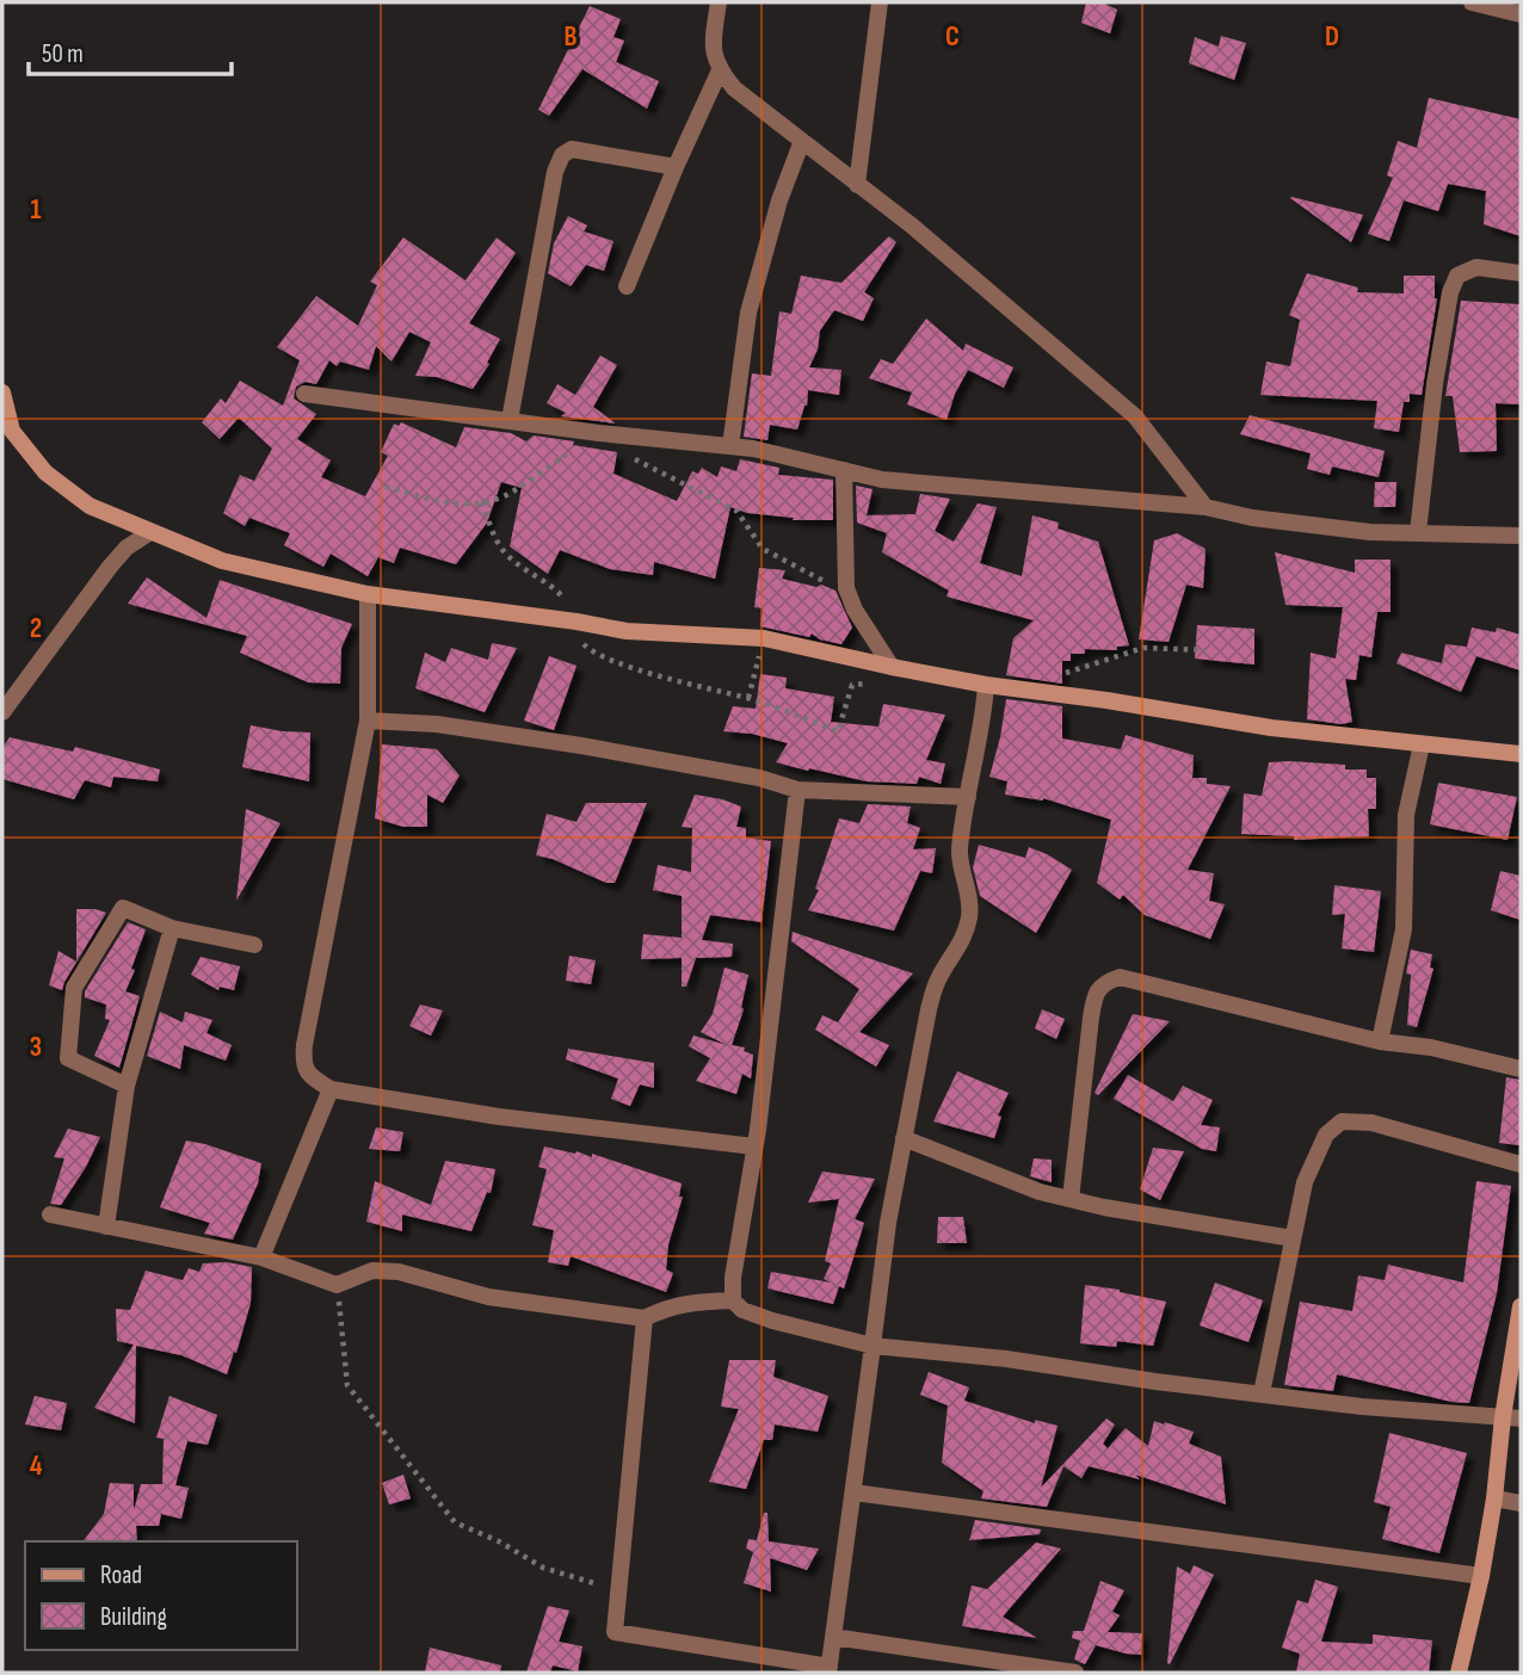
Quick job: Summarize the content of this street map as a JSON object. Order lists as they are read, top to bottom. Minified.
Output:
{"legend":["Road","Building"],"scale_bar":"50 m","grid":{"columns":["B","C","D"],"rows":["1","2","3","4"]}}
